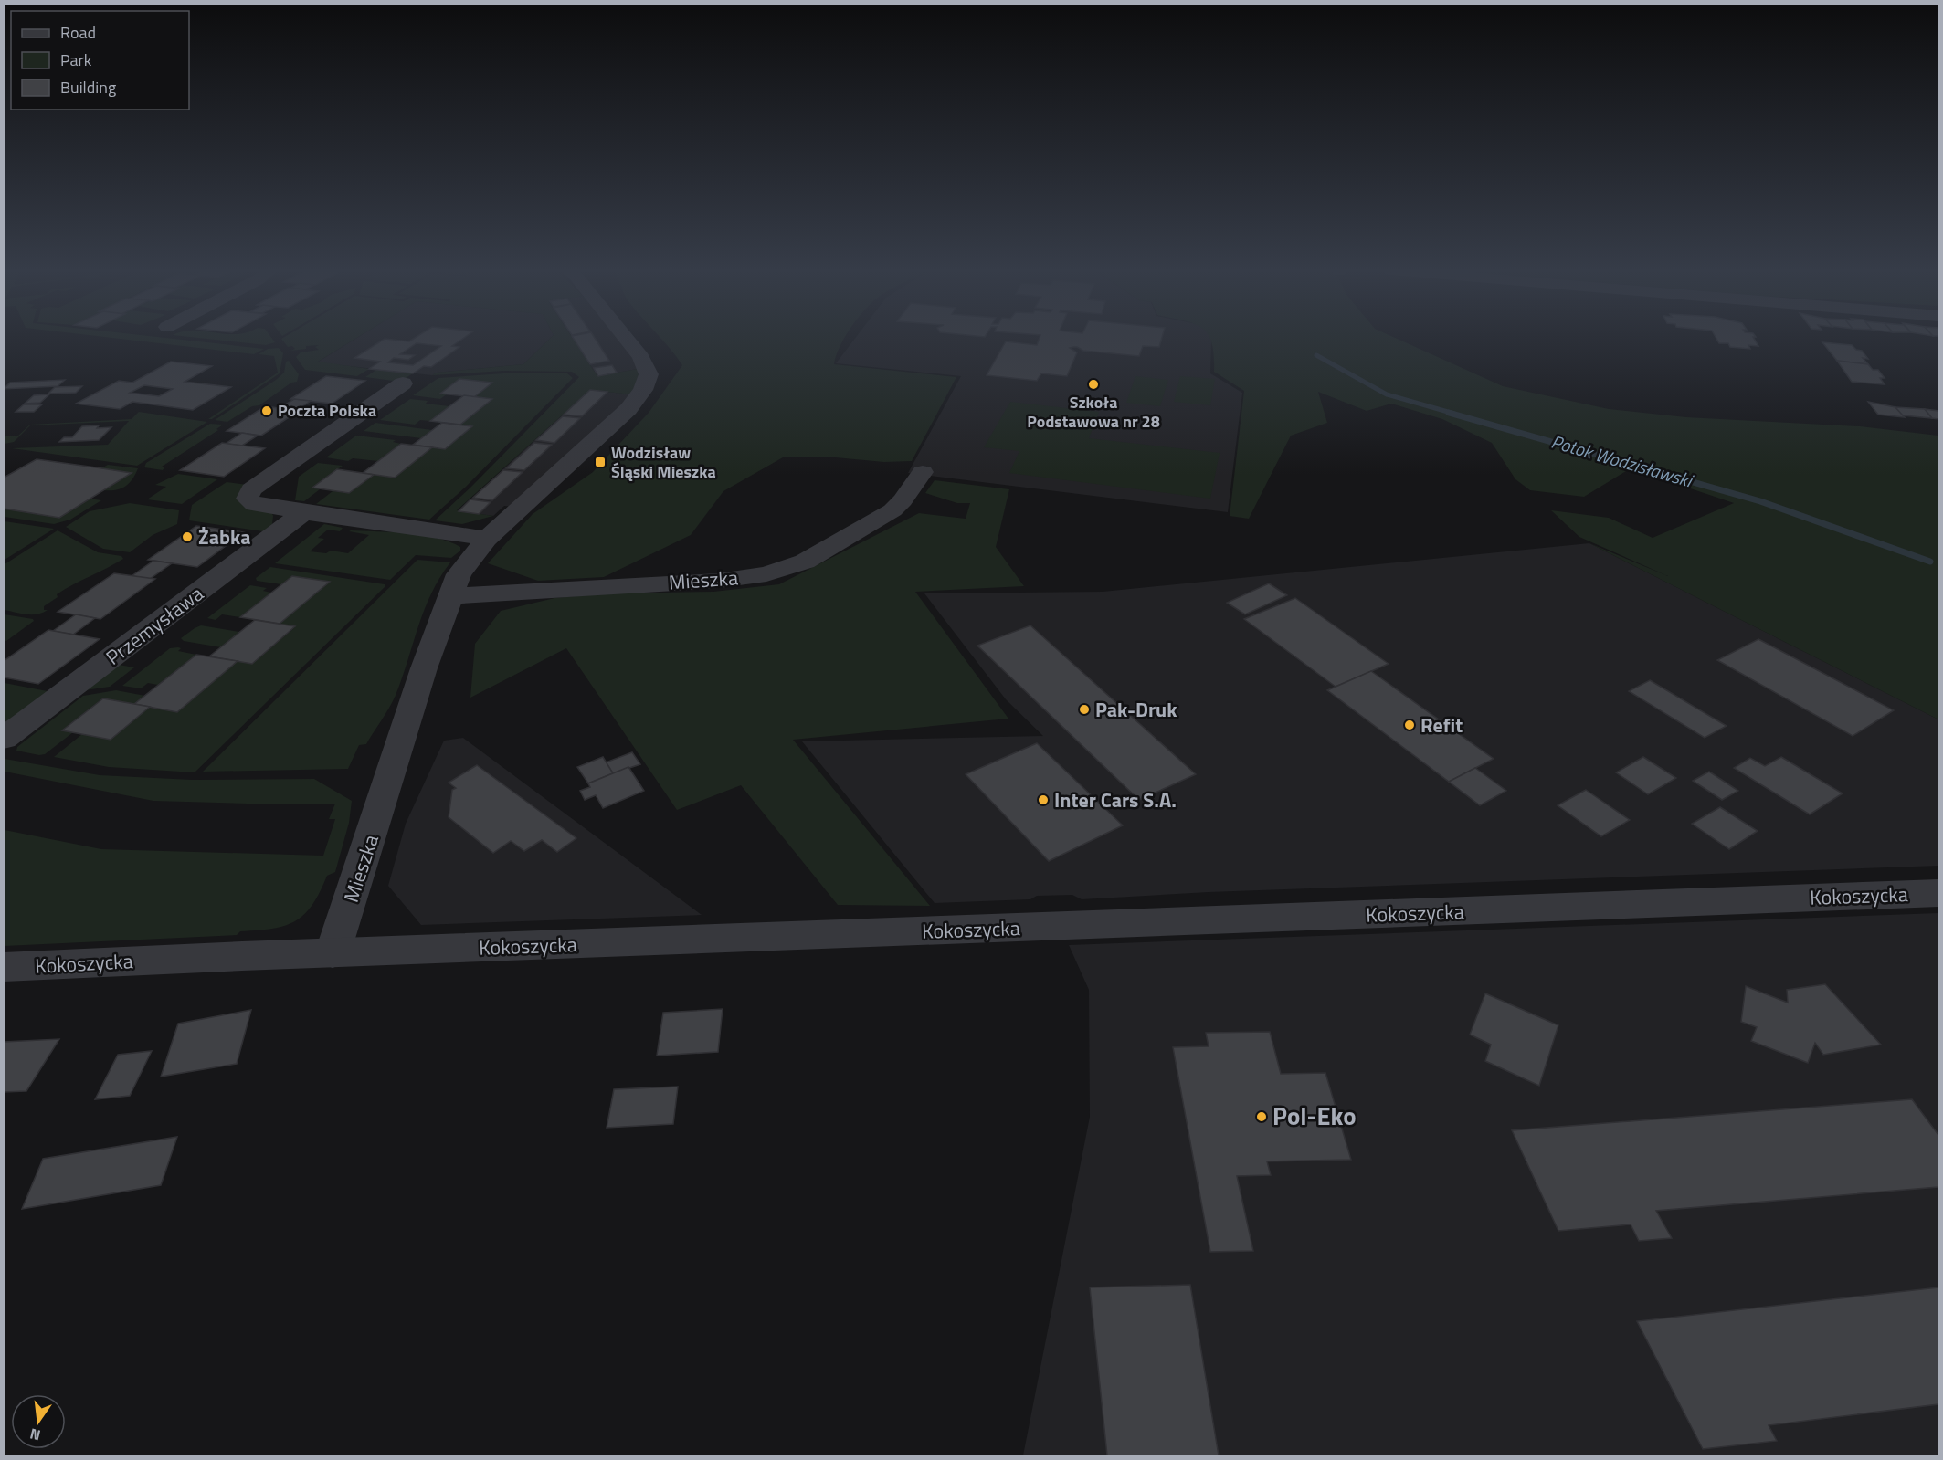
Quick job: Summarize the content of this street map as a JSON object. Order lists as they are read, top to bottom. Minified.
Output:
{"streets":{"street":["Mieszka","Przemysława","Kokoszycka"]},"crossings":[["Mieszka","Kokoszycka"]],"water":["Potok Wodzisławski"],"places":{"other":["Szkoła Podstawowa nr 28","Poczta Polska","Żabka","Pak-Druk","Refit","Inter Cars S.A.","Pol-Eko"],"transit":["Wodzisław Śląski Mieszka"]},"legend":["Road","Park","Building"],"north":"bottom"}
